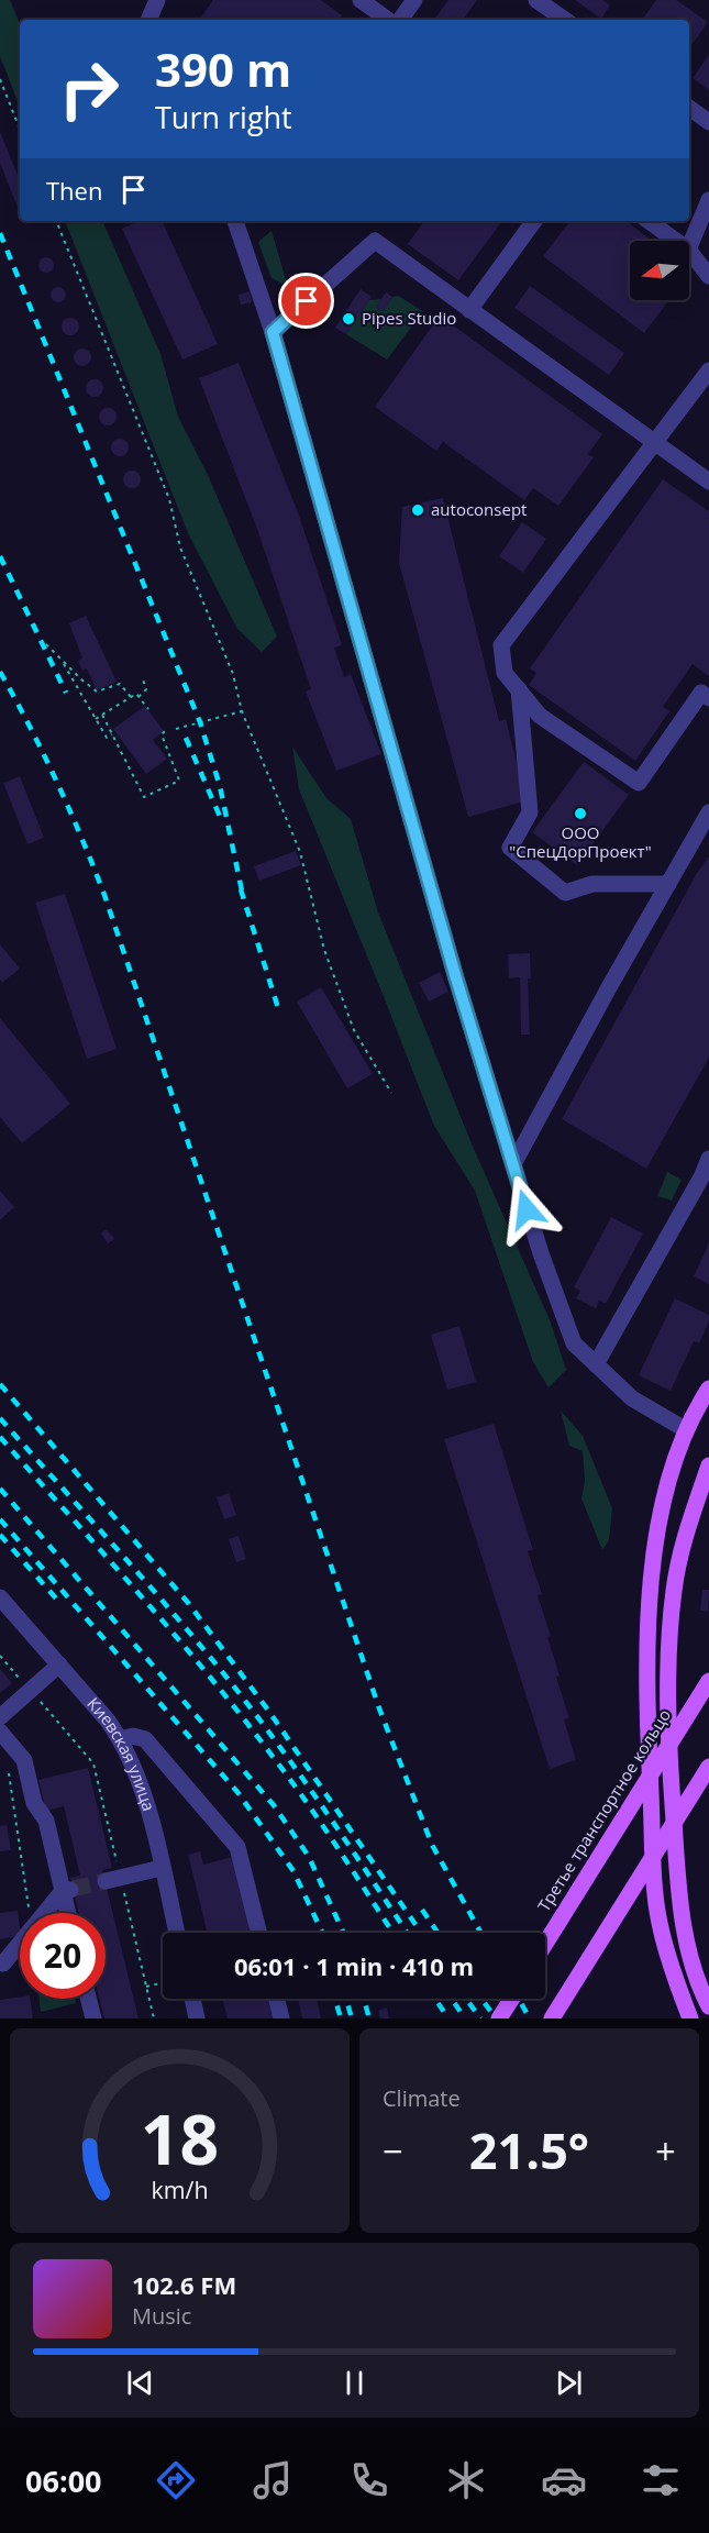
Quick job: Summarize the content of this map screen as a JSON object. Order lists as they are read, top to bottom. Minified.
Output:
{"streets":{"main road":["Третье транспортное кольцо"],"street":["Киевская улица"]},"places":["Pipes Studio","autoconsept","ООО \"СпецДорПроект\""],"north":"left","page":{"turn":["390 m","Turn right"],"then":"Then","limit":"20","trip":"06:01 · 1 min · 410 m","tile":"Climate","heat":["−","21.5°","+"],"song":["102.6 FM","Music"],"tabs":"06:00","gauge":["18","km/h"]}}
